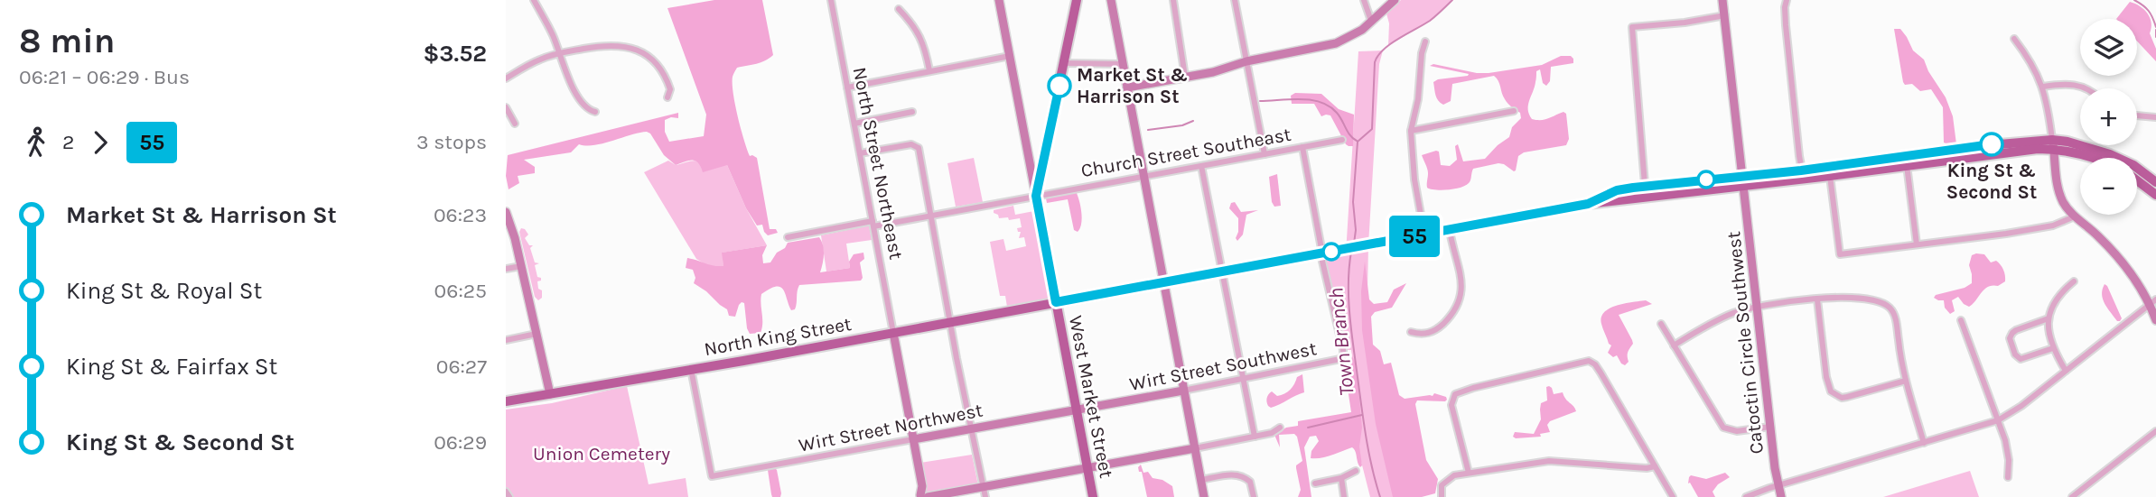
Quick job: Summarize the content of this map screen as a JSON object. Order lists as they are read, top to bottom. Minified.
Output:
{"streets":{"main road":["North King Street","West Market Street"],"street":["Church Street Southeast","North Street Northeast","Catoctin Circle Southwest","Wirt Street Southwest","Wirt Street Northwest"]},"crossings":[["Church Street Southeast","North Street Northeast"],["Church Street Southeast","West Market Street"],["North Street Northeast","North King Street"],["North King Street","Catoctin Circle Southwest"],["North King Street","Wirt Street Southwest"],["North King Street","West Market Street"],["North King Street","Wirt Street Northwest"],["Wirt Street Southwest","West Market Street"],["Wirt Street Southwest","Wirt Street Northwest"],["West Market Street","Wirt Street Northwest"]],"water":["Town Branch"],"parks":["Union Cemetery"],"places":["Market St & Harrison St","King St & Second St"],"lines":["bus line 55"],"page":{"heading":["8 min","06:21 – 06:29 · Bus","$3.52"],"on_map":"55","map_buttons":["+","−"],"legs":["2","55","3 stops"],"list":[{"name":"Market St & Harrison St","value":"06:23"},{"name":"King St & Royal St","value":"06:25"},{"name":"King St & Fairfax St","value":"06:27"},{"name":"King St & Second St","value":"06:29"}]}}
